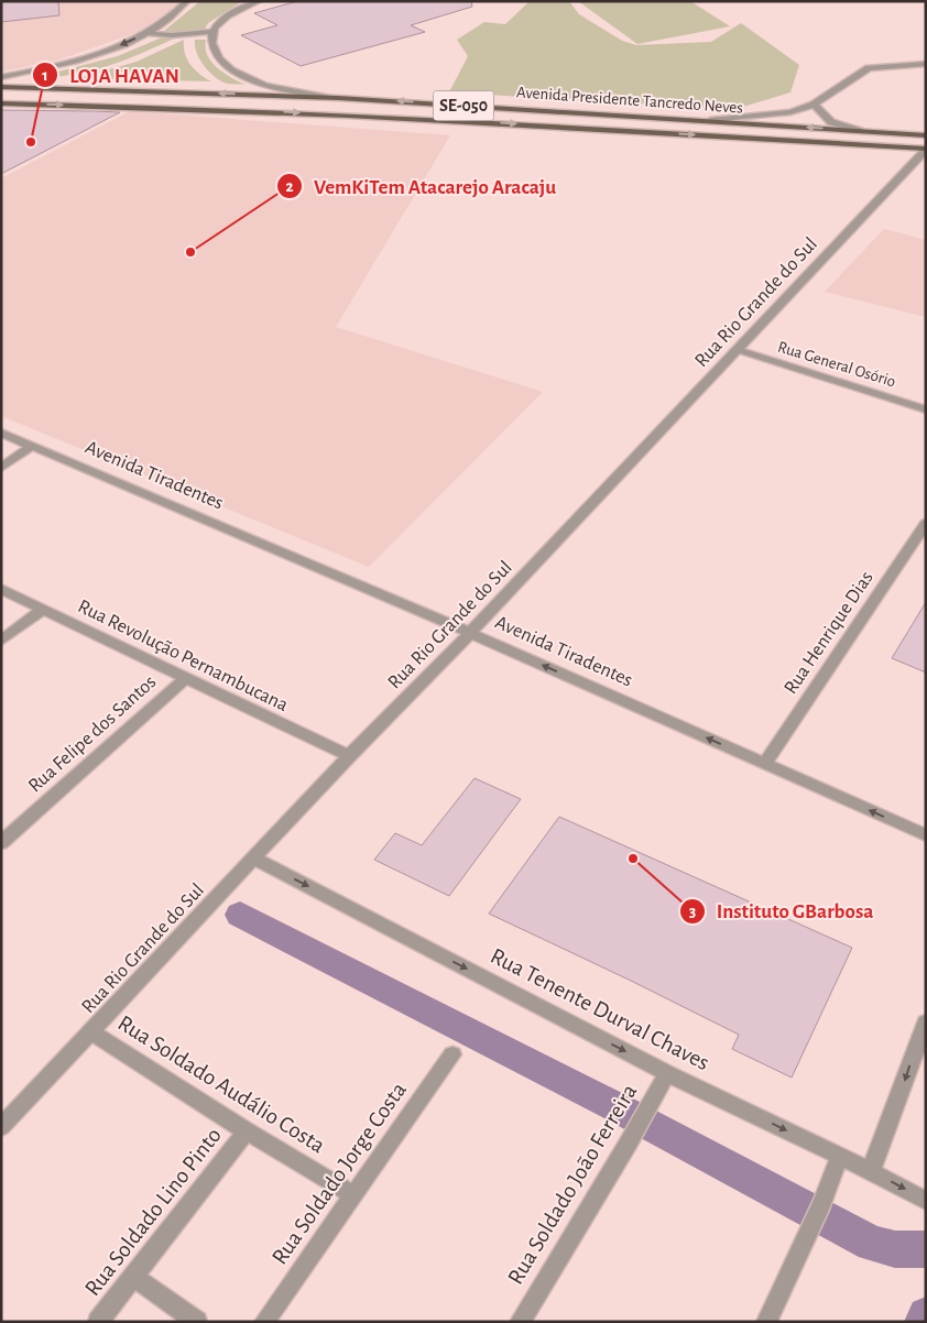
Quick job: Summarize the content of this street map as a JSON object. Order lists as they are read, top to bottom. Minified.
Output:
{"streets":{"main road":["Avenida Presidente Tancredo Neves","SE-050"],"street":["Rua Rio Grande do Sul","Rua General Osório","Avenida Tiradentes","Rua Henrique Dias","Rua Revolução Pernambucana","Rua Felipe dos Santos","Rua Tenente Durval Chaves","Rua Soldado Audálio Costa","Rua Soldado Jorge Costa","Rua Soldado João Ferreira","Rua Soldado Lino Pinto"]},"crossings":[["Avenida Presidente Tancredo Neves","Rua Rio Grande do Sul"],["Rua Rio Grande do Sul","Rua General Osório"],["Rua Rio Grande do Sul","Avenida Tiradentes"],["Rua Rio Grande do Sul","Rua Revolução Pernambucana"],["Rua Rio Grande do Sul","Rua Tenente Durval Chaves"],["Rua Rio Grande do Sul","Rua Soldado Audálio Costa"],["Avenida Tiradentes","Rua Henrique Dias"],["Rua Revolução Pernambucana","Rua Felipe dos Santos"],["Rua Tenente Durval Chaves","Rua Soldado João Ferreira"],["Rua Soldado Audálio Costa","Rua Soldado Jorge Costa"],["Rua Soldado Audálio Costa","Rua Soldado Lino Pinto"]],"one_way":["Avenida Tiradentes","Rua Tenente Durval Chaves"],"places":["LOJA HAVAN","VemKiTem Atacarejo Aracaju","Instituto GBarbosa"]}
